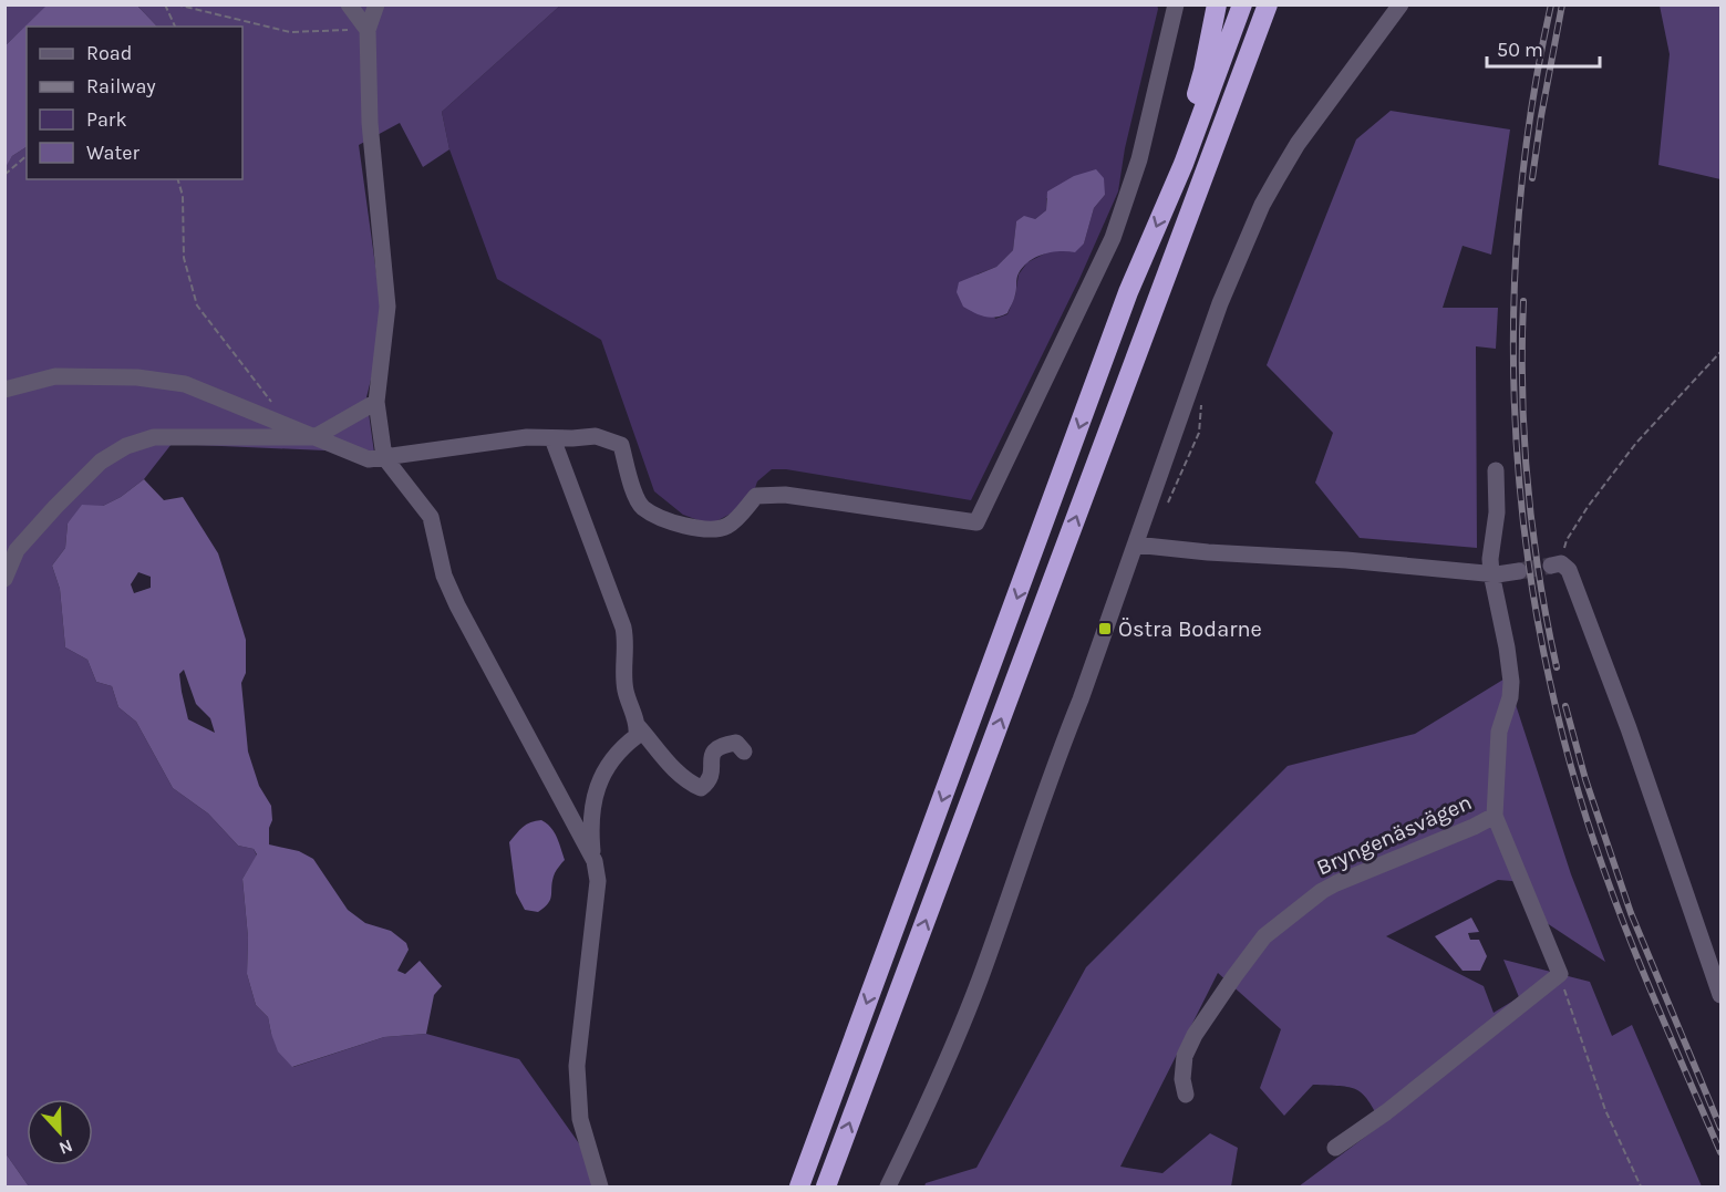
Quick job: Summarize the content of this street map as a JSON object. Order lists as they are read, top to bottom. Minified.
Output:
{"streets":{"street":["Bryngenäsvägen"]},"places":{"transit":["Östra Bodarne"]},"legend":["Road","Railway","Park","Water"],"scale_bar":"50 m","north":"bottom"}
